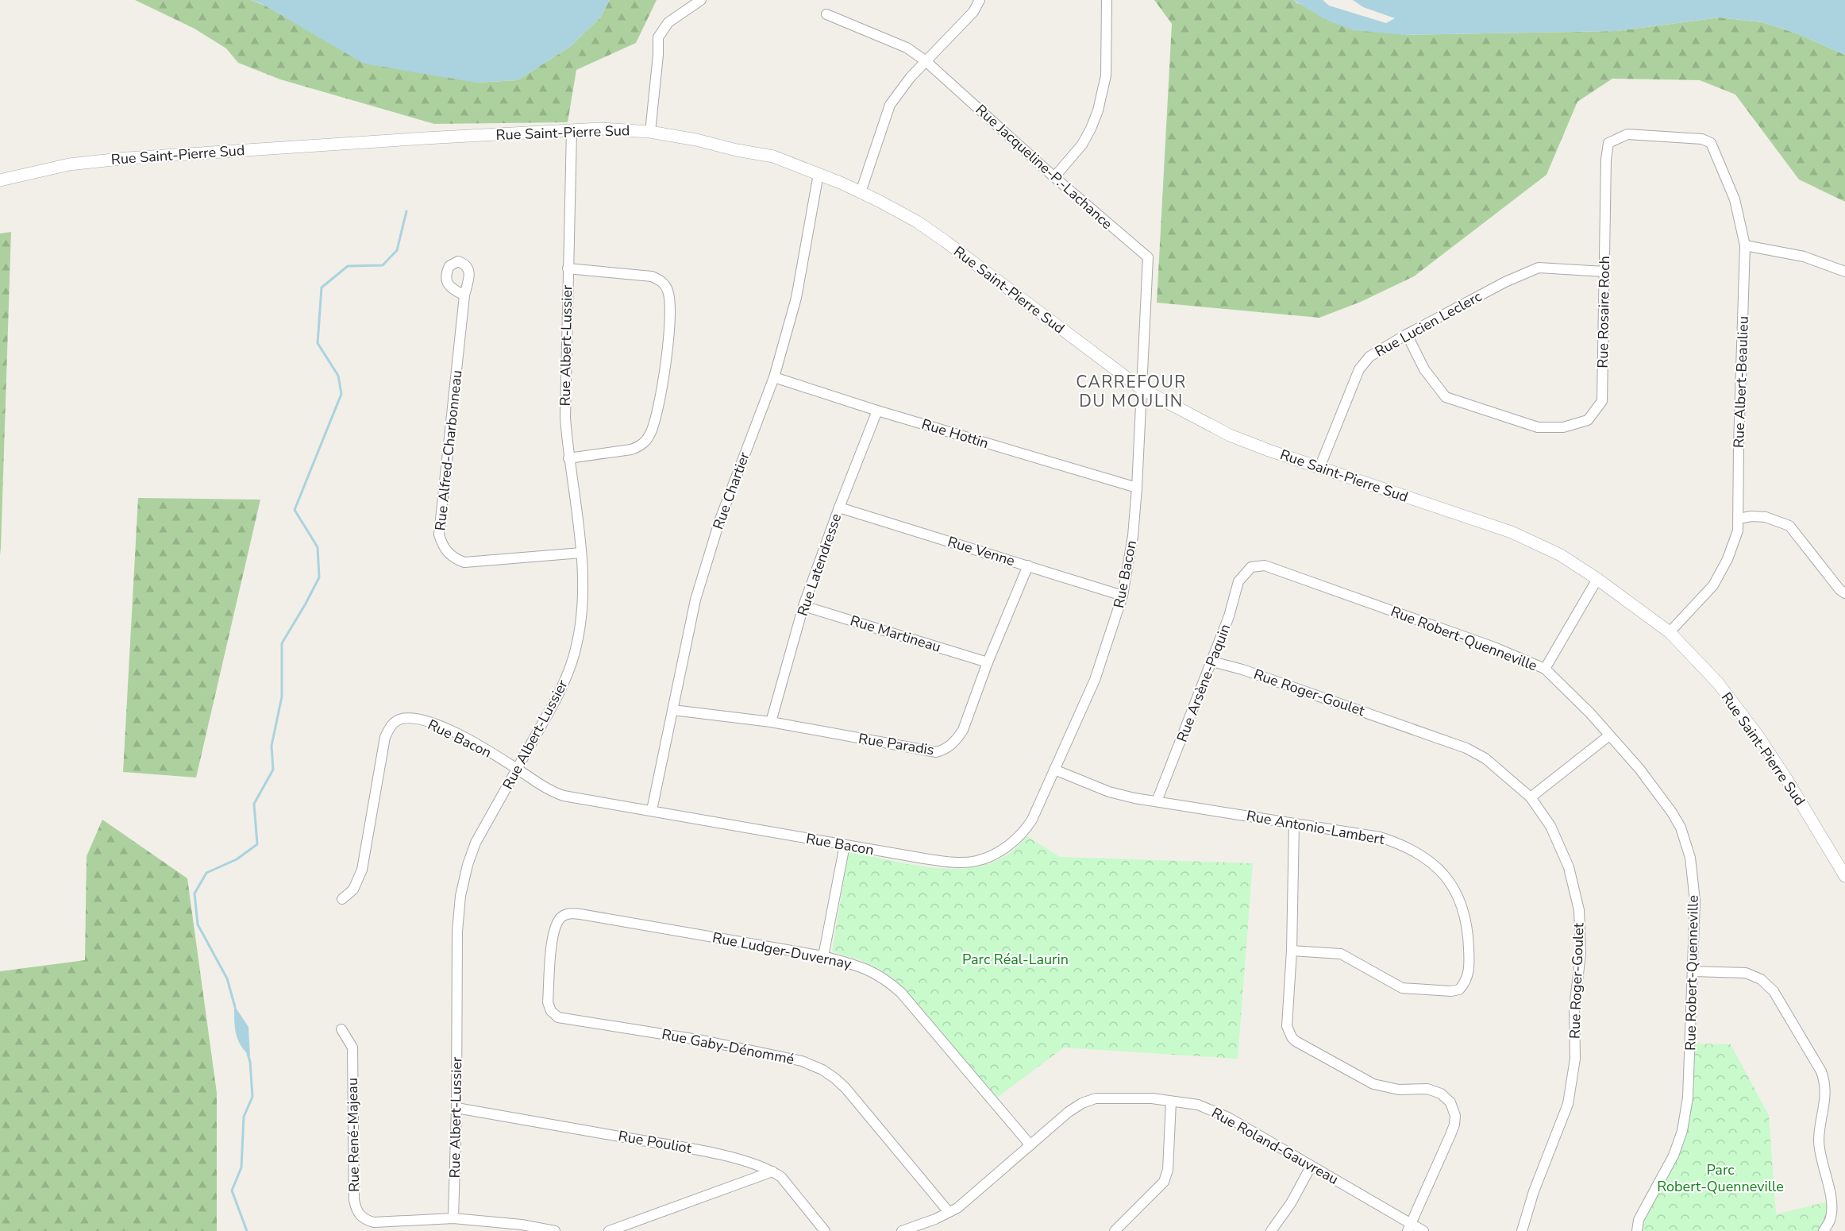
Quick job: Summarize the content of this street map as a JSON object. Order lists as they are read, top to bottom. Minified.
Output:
{"streets":{"street":["Rue Saint-Pierre Sud","Rue Jacqueline-P.-Lachance","Rue Rosaire Roch","Rue Lucien Leclerc","Rue Albert-Lussier","Rue Albert-Beaulieu","Rue Hottin","Rue Alfred-Charbonneau","Rue Chartier","Rue Venne","Rue Latendresse","Rue Bacon","Rue Martineau","Rue Robert-Quenneville","Rue Arsène-Paquin","Rue Roger-Goulet","Rue Paradis","Rue Antonio-Lambert","Rue Ludger-Duvernay","Rue Gaby-Dénommé","Rue René-Majeau","Rue Pouliot","Rue Roland-Gauvreau"]},"crossings":[["Rue Saint-Pierre Sud","Rue Jacqueline-P.-Lachance"],["Rue Saint-Pierre Sud","Rue Lucien Leclerc"],["Rue Saint-Pierre Sud","Rue Albert-Lussier"],["Rue Saint-Pierre Sud","Rue Albert-Beaulieu"],["Rue Saint-Pierre Sud","Rue Chartier"],["Rue Saint-Pierre Sud","Rue Bacon"],["Rue Jacqueline-P.-Lachance","Rue Bacon"],["Rue Rosaire Roch","Rue Lucien Leclerc"],["Rue Rosaire Roch","Rue Albert-Beaulieu"],["Rue Albert-Lussier","Rue Alfred-Charbonneau"],["Rue Albert-Lussier","Rue Bacon"],["Rue Albert-Lussier","Rue René-Majeau"],["Rue Albert-Lussier","Rue Pouliot"],["Rue Hottin","Rue Chartier"],["Rue Hottin","Rue Latendresse"],["Rue Hottin","Rue Bacon"],["Rue Chartier","Rue Bacon"],["Rue Chartier","Rue Paradis"],["Rue Venne","Rue Latendresse"],["Rue Venne","Rue Bacon"],["Rue Venne","Rue Paradis"],["Rue Latendresse","Rue Martineau"],["Rue Latendresse","Rue Paradis"],["Rue Bacon","Rue Antonio-Lambert"],["Rue Martineau","Rue Paradis"],["Rue Robert-Quenneville","Rue Arsène-Paquin"],["Rue Arsène-Paquin","Rue Roger-Goulet"],["Rue Arsène-Paquin","Rue Antonio-Lambert"],["Rue Ludger-Duvernay","Rue Gaby-Dénommé"],["Rue Ludger-Duvernay","Rue Roland-Gauvreau"],["Rue Gaby-Dénommé","Rue Roland-Gauvreau"]],"districts":["CARREFOUR DU MOULIN"],"parks":["Parc Réal-Laurin","Parc Robert-Quenneville"]}
